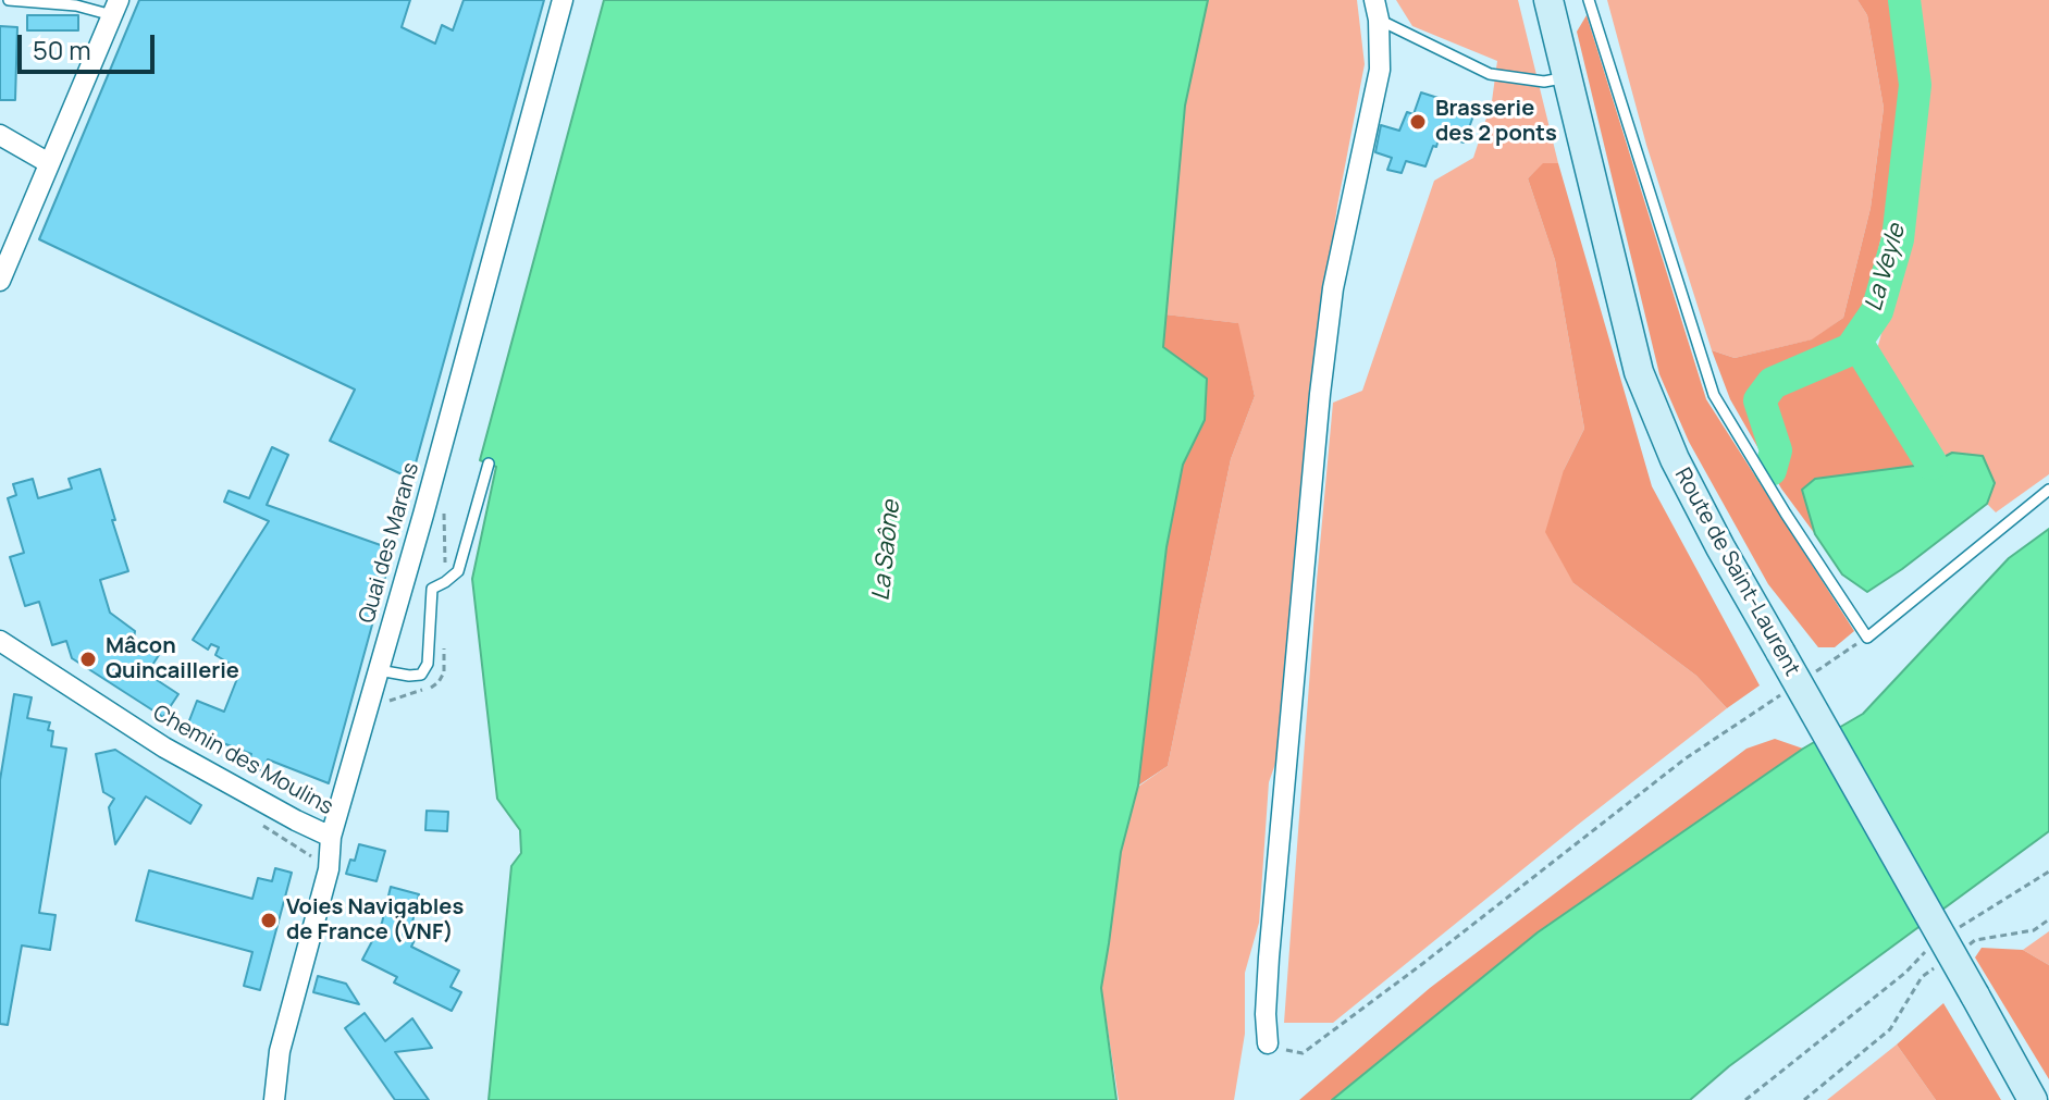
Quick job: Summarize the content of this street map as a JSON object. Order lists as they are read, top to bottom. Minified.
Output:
{"streets":{"main road":["Route de Saint-Laurent"],"street":["Quai des Marans","Chemin des Moulins"]},"crossings":[["Quai des Marans","Chemin des Moulins"]],"water":["La Veyle","La Saône"],"places":["Brasserie des 2 ponts","Mâcon Quincaillerie","Voies Navigables de France (VNF)"],"scale_bar":"50 m"}
